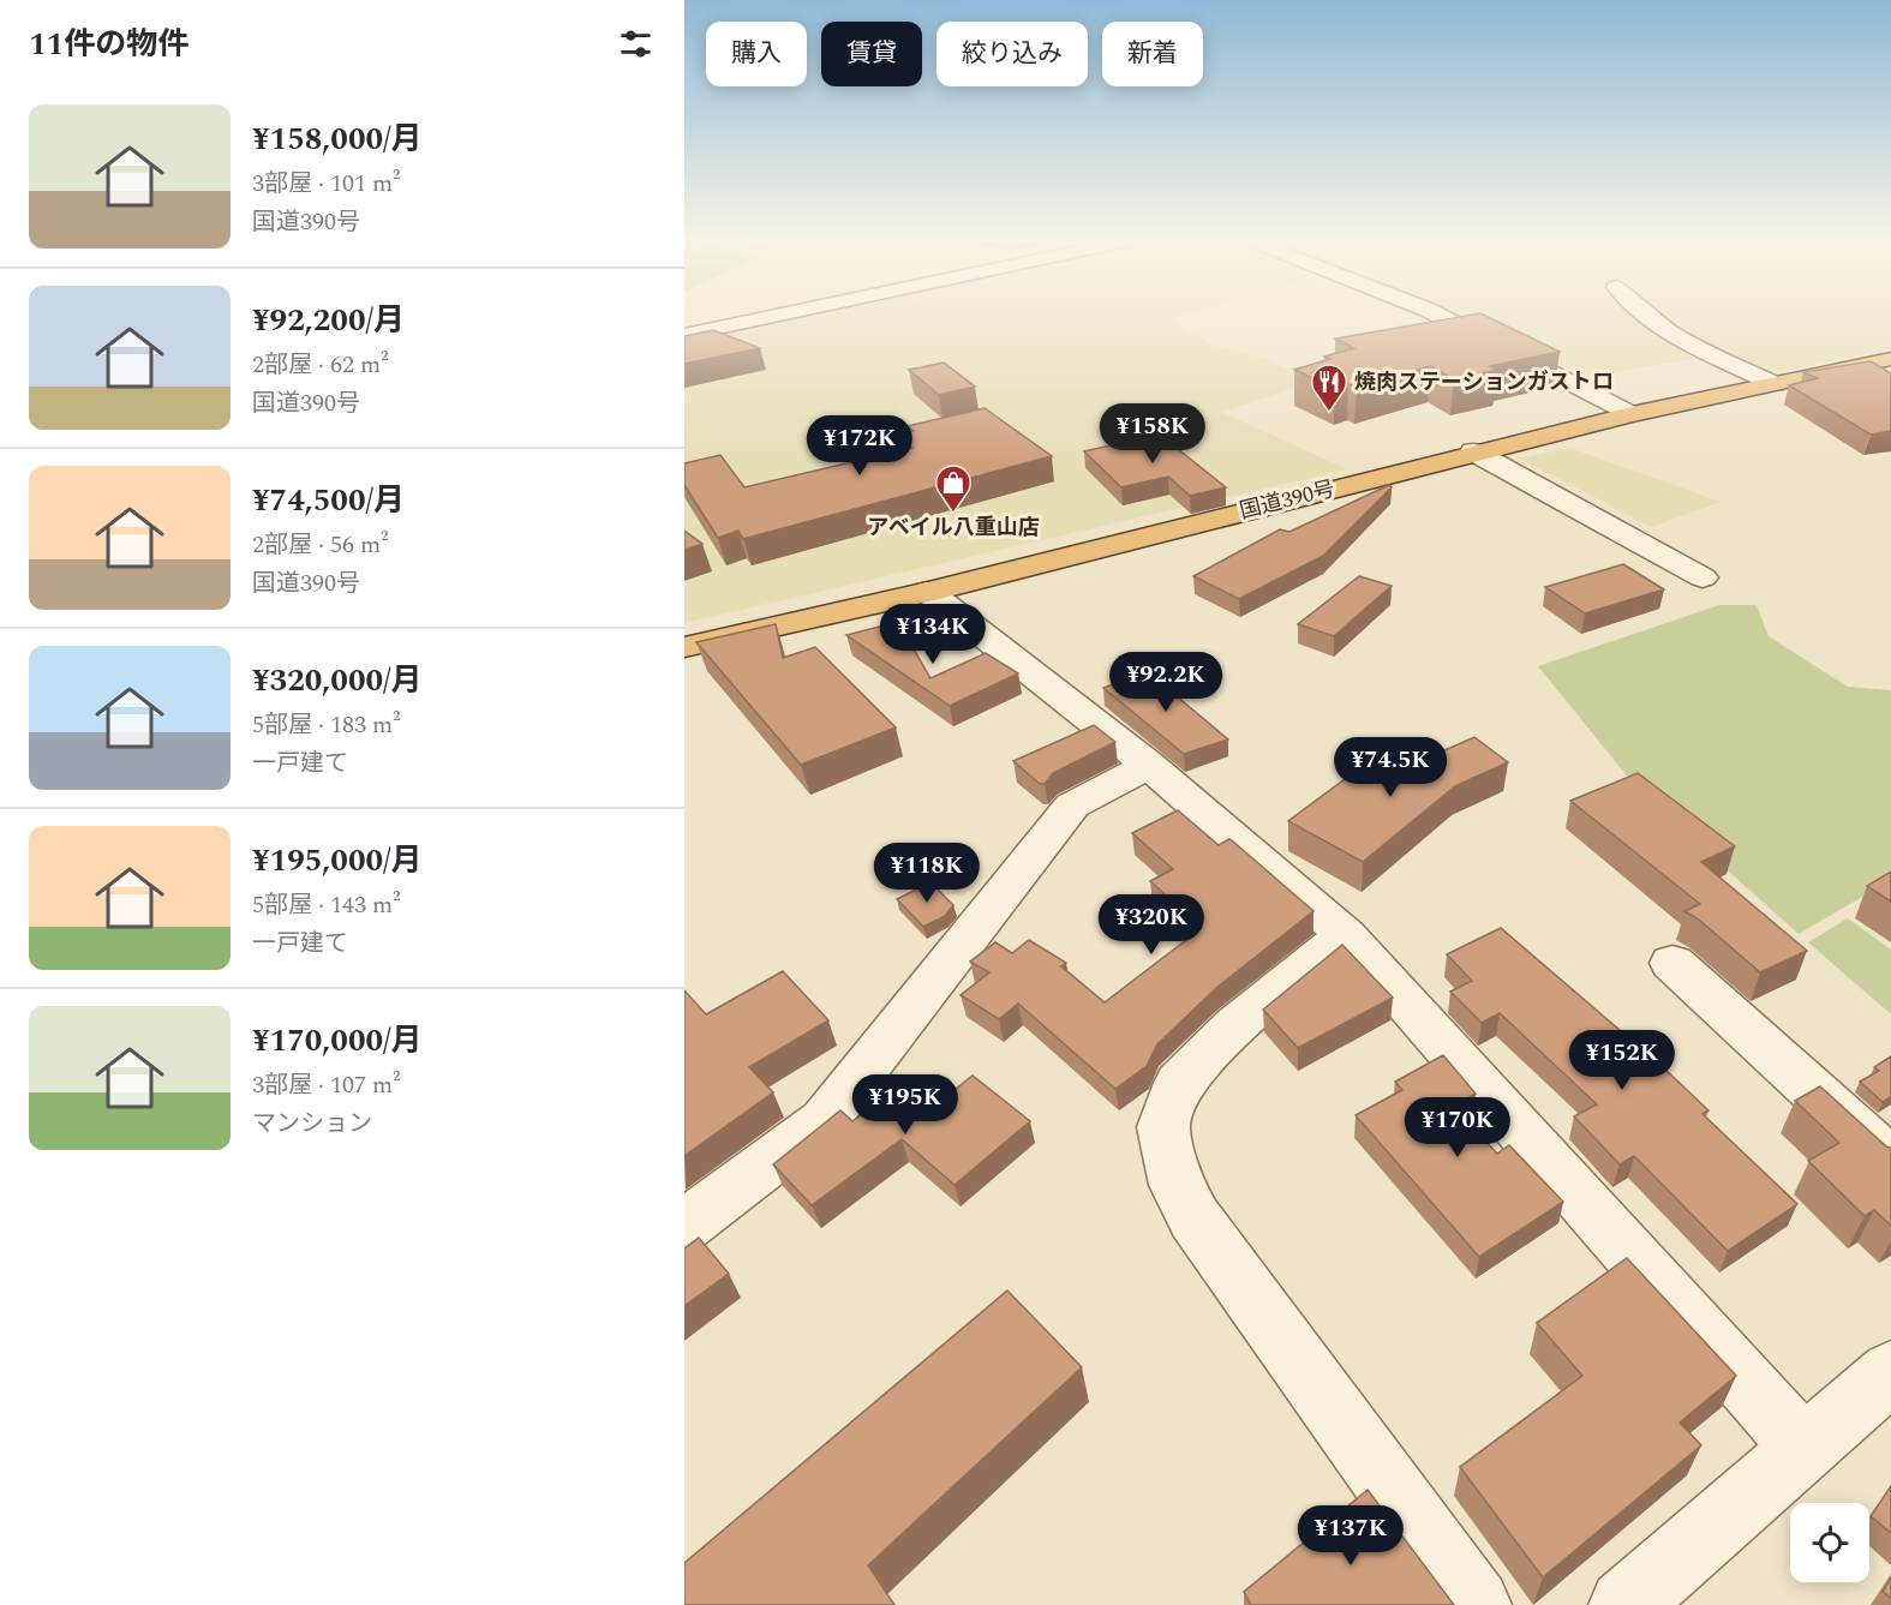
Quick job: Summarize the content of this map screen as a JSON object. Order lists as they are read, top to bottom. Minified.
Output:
{"streets":{"highway":["国道390号"]},"places":{"restaurant":["焼肉ステーションガストロ"],"shop":["アベイル八重山店"]},"page":{"heading":"11件の物件","chip":["購入","賃貸","絞り込み","新着"],"list":[{"name":"¥158,000/月","note":"3部屋 · 101 m² · 国道390号"},{"name":"¥92,200/月","note":"2部屋 · 62 m² · 国道390号"},{"name":"¥74,500/月","note":"2部屋 · 56 m² · 国道390号"},{"name":"¥320,000/月","note":"5部屋 · 183 m² · 一戸建て"},{"name":"¥195,000/月","note":"5部屋 · 143 m² · 一戸建て"},{"name":"¥170,000/月","note":"3部屋 · 107 m² · マンション"}],"price":["¥158K","¥172K","¥134K","¥92.2K","¥74.5K","¥118K","¥320K","¥152K","¥195K","¥170K","¥137K"]}}
